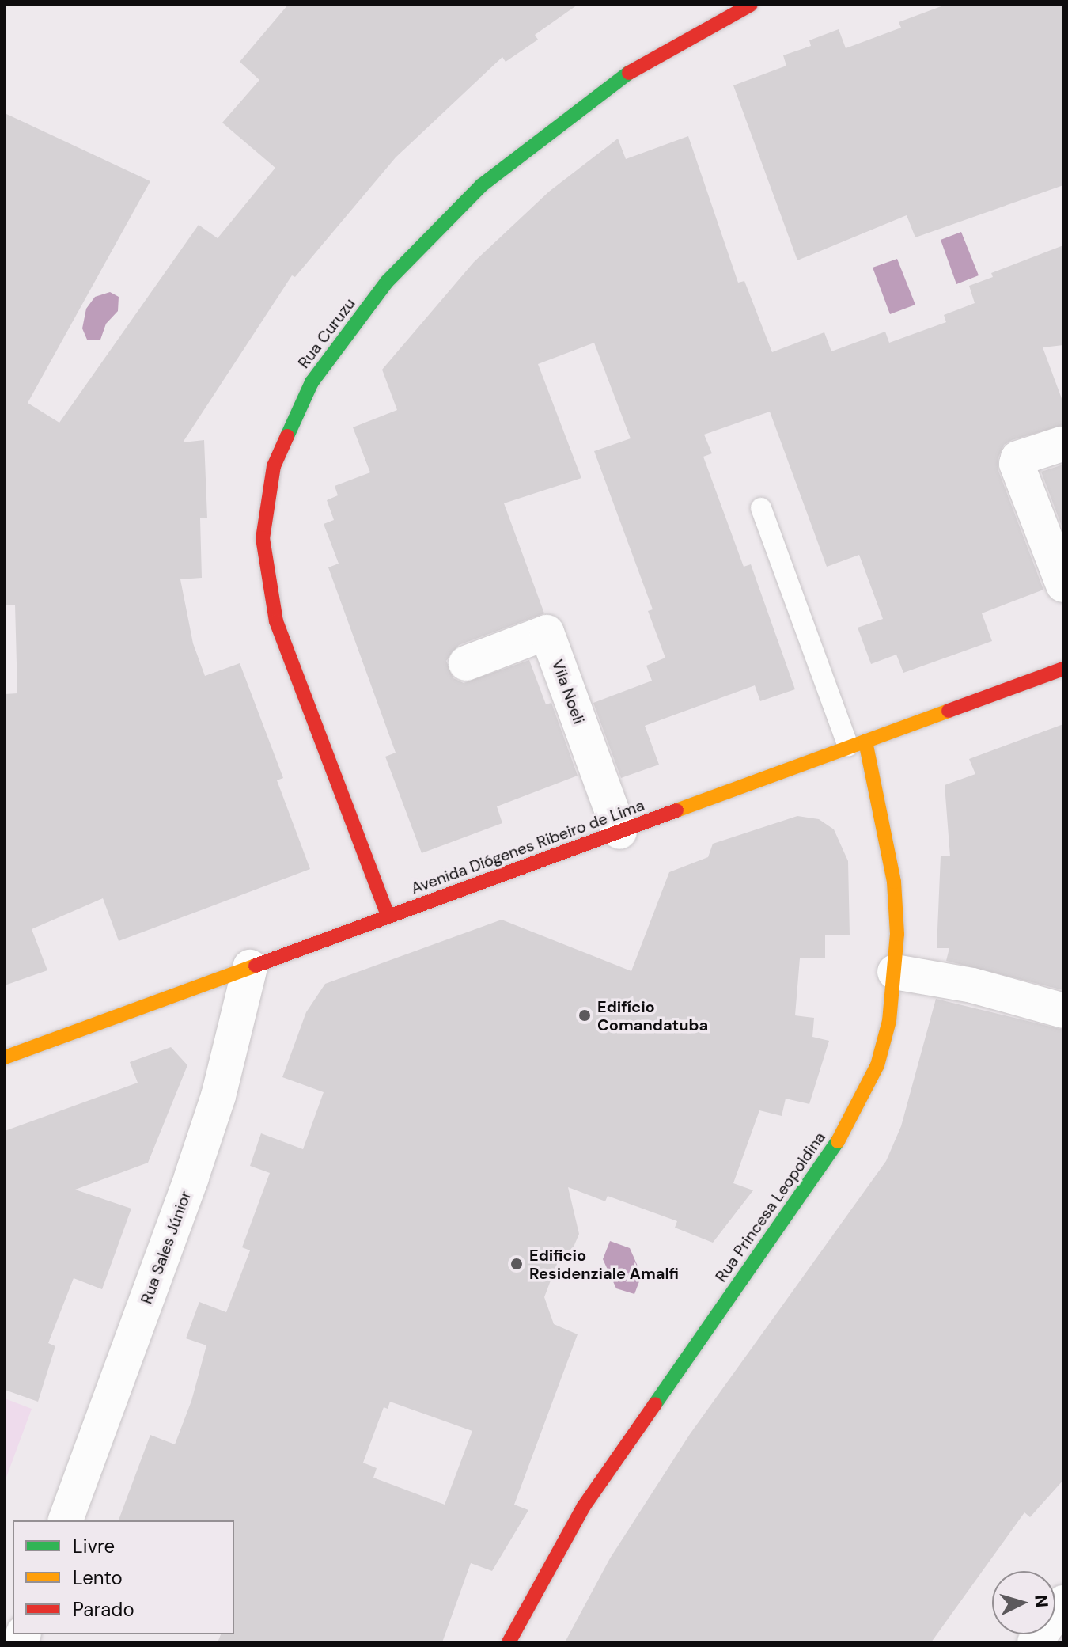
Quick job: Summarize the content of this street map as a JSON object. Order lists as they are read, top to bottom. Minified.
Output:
{"streets":{"street":["Rua Curuzu","Vila Noeli","Avenida Diógenes Ribeiro de Lima","Rua Princesa Leopoldina","Rua Sales Júnior"]},"crossings":[["Rua Curuzu","Avenida Diógenes Ribeiro de Lima"],["Vila Noeli","Avenida Diógenes Ribeiro de Lima"],["Avenida Diógenes Ribeiro de Lima","Rua Princesa Leopoldina"],["Avenida Diógenes Ribeiro de Lima","Rua Sales Júnior"]],"places":["Edifício Comandatuba","Edificio Residenziale Amalfi"],"legend":["Livre","Lento","Parado"],"north":"right"}
